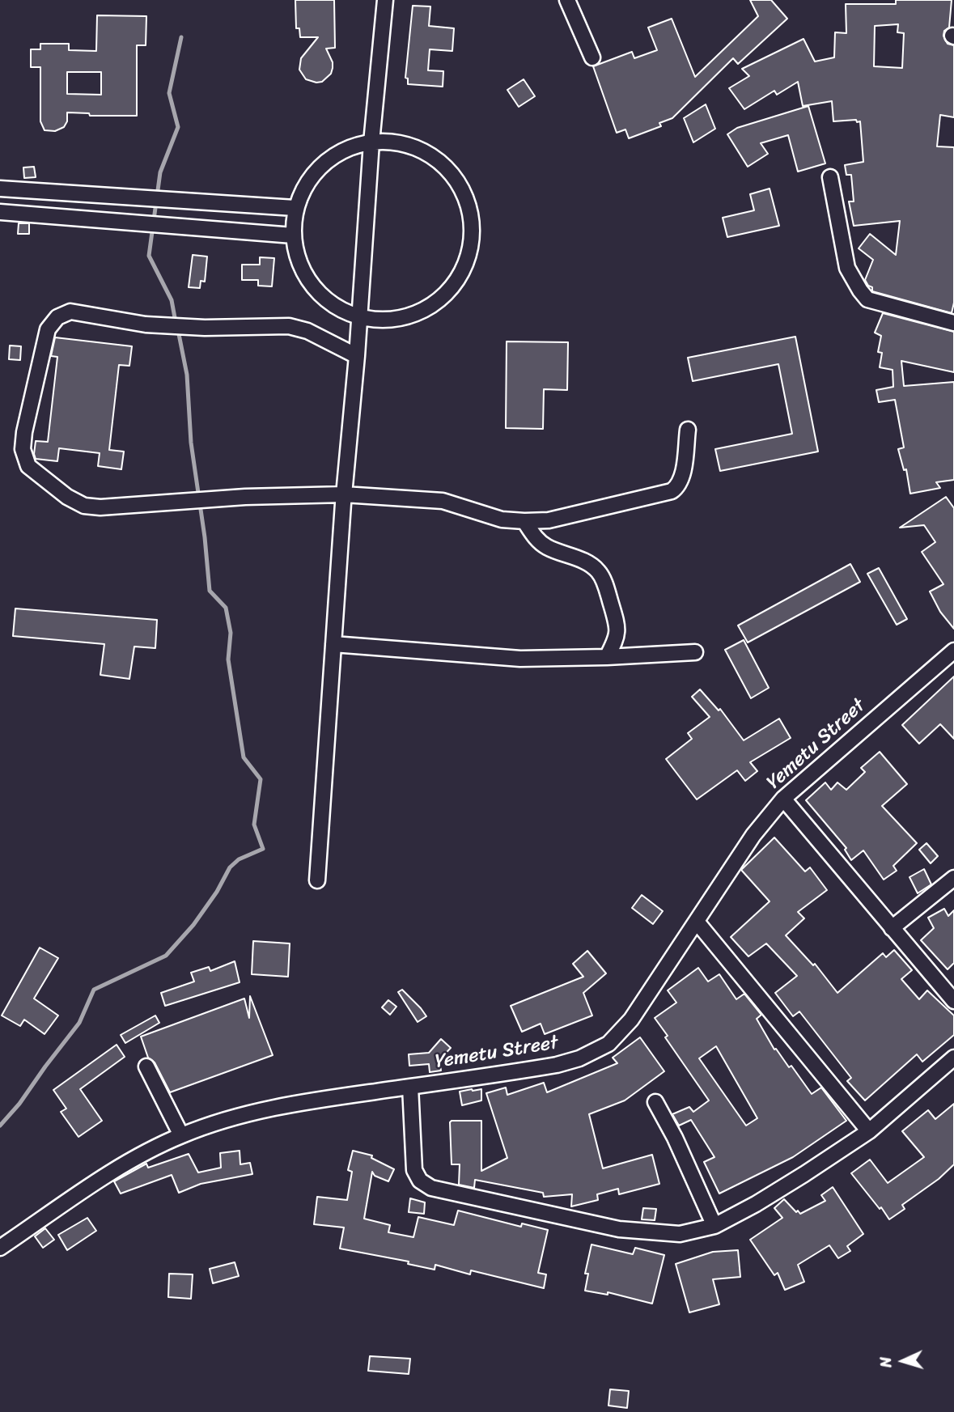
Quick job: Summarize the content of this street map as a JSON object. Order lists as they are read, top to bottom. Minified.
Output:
{"streets":{"street":["Yemetu Street"]},"north":"left"}
